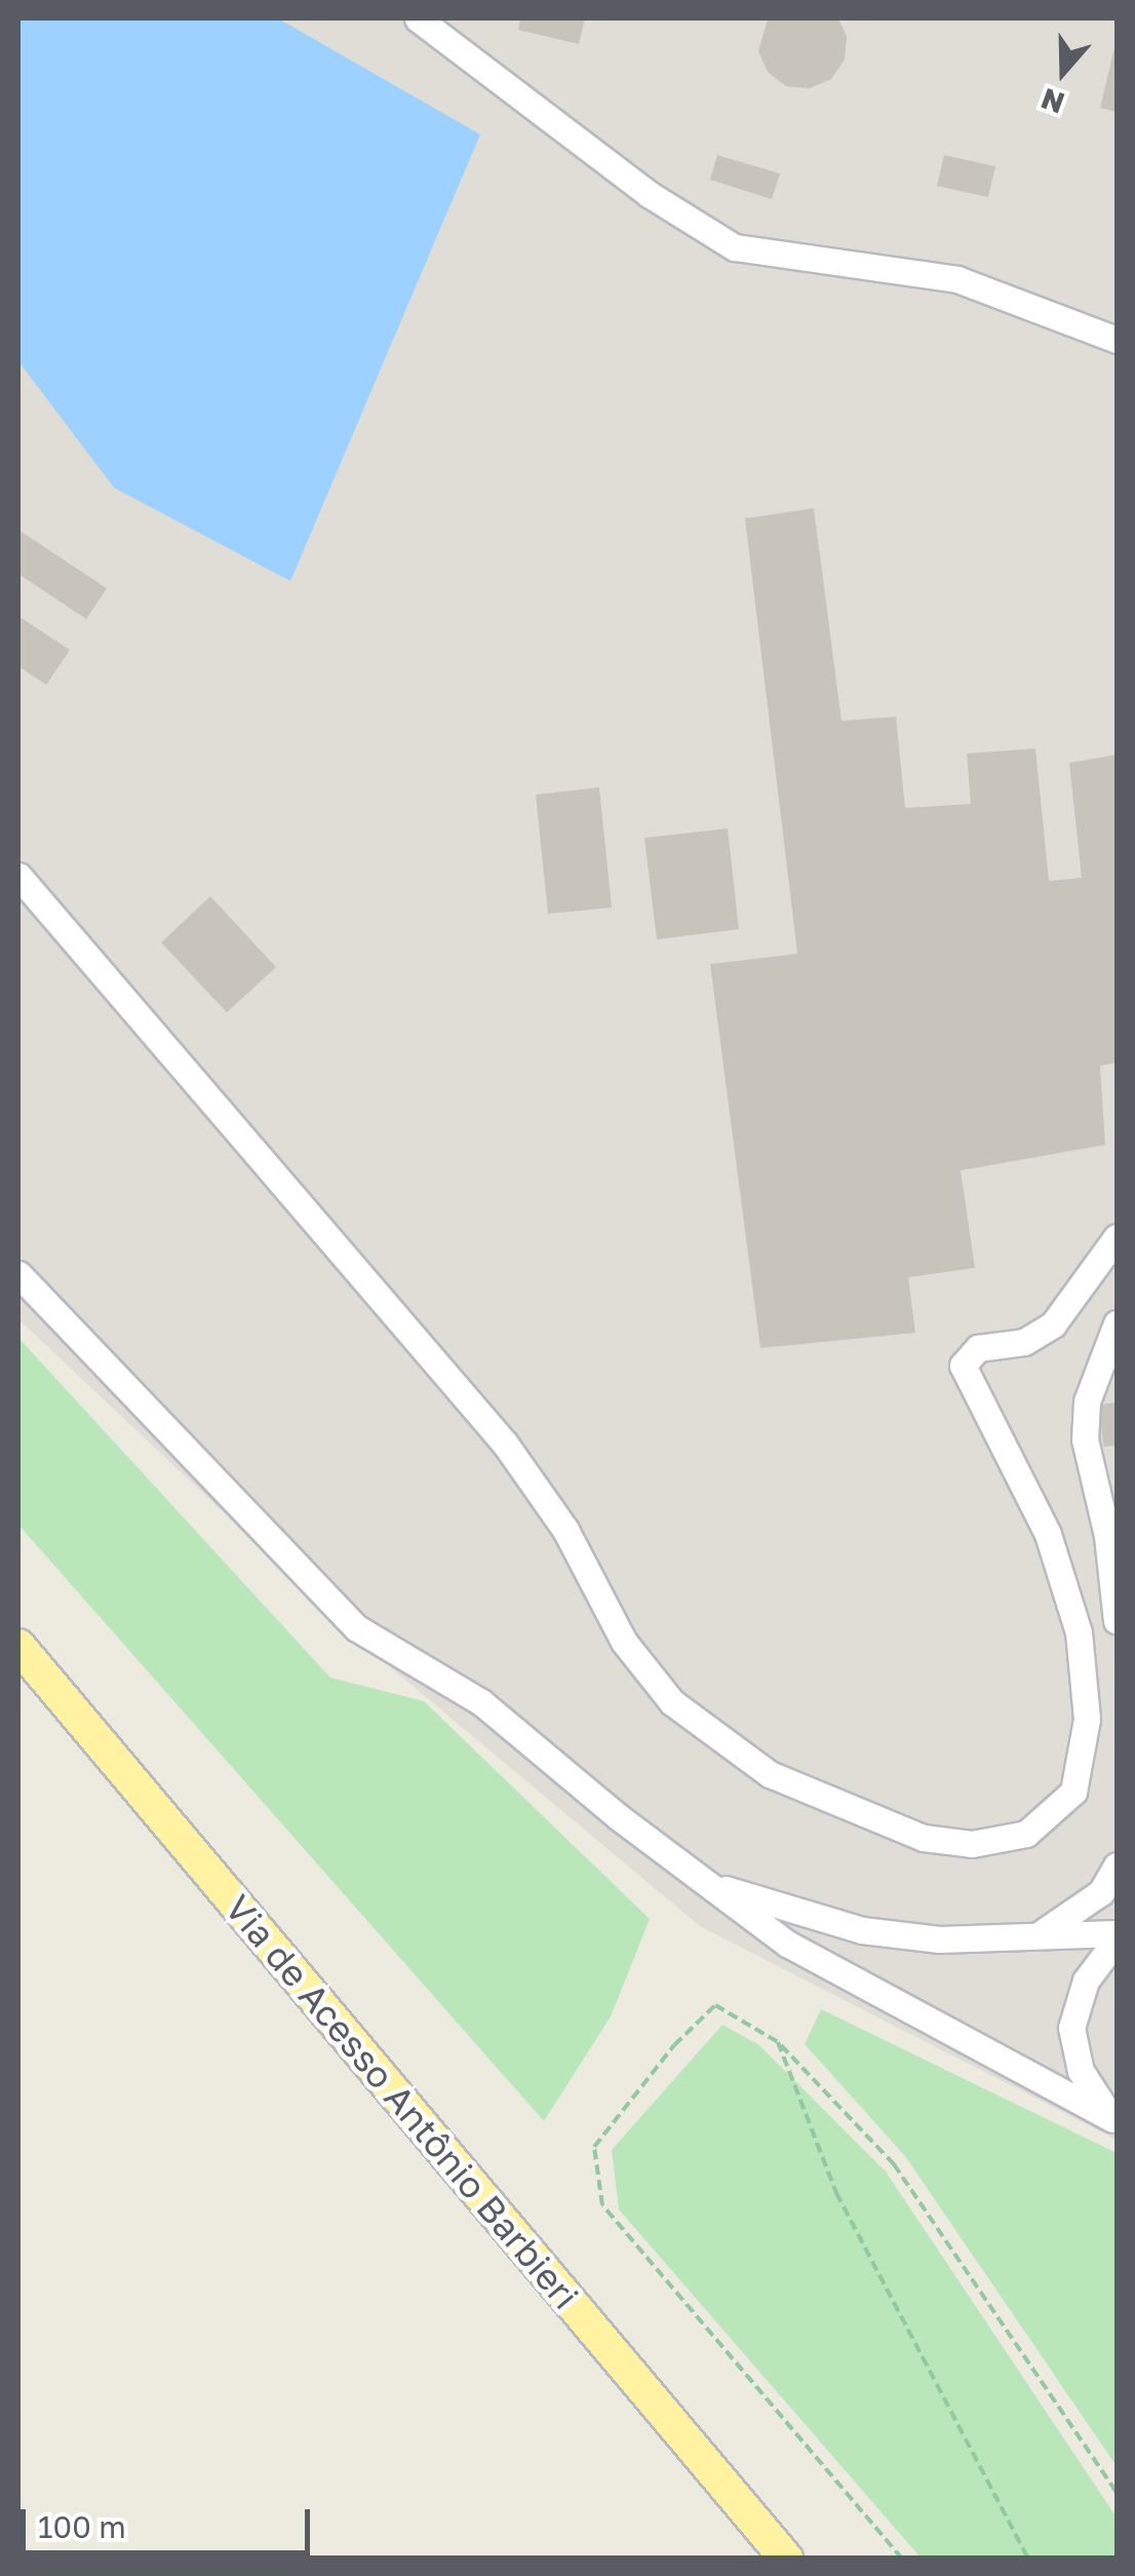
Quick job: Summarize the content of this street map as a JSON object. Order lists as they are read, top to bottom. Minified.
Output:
{"streets":{"main road":["Via de Acesso Antônio Barbieri"]},"scale_bar":"100 m","north":"bottom"}
